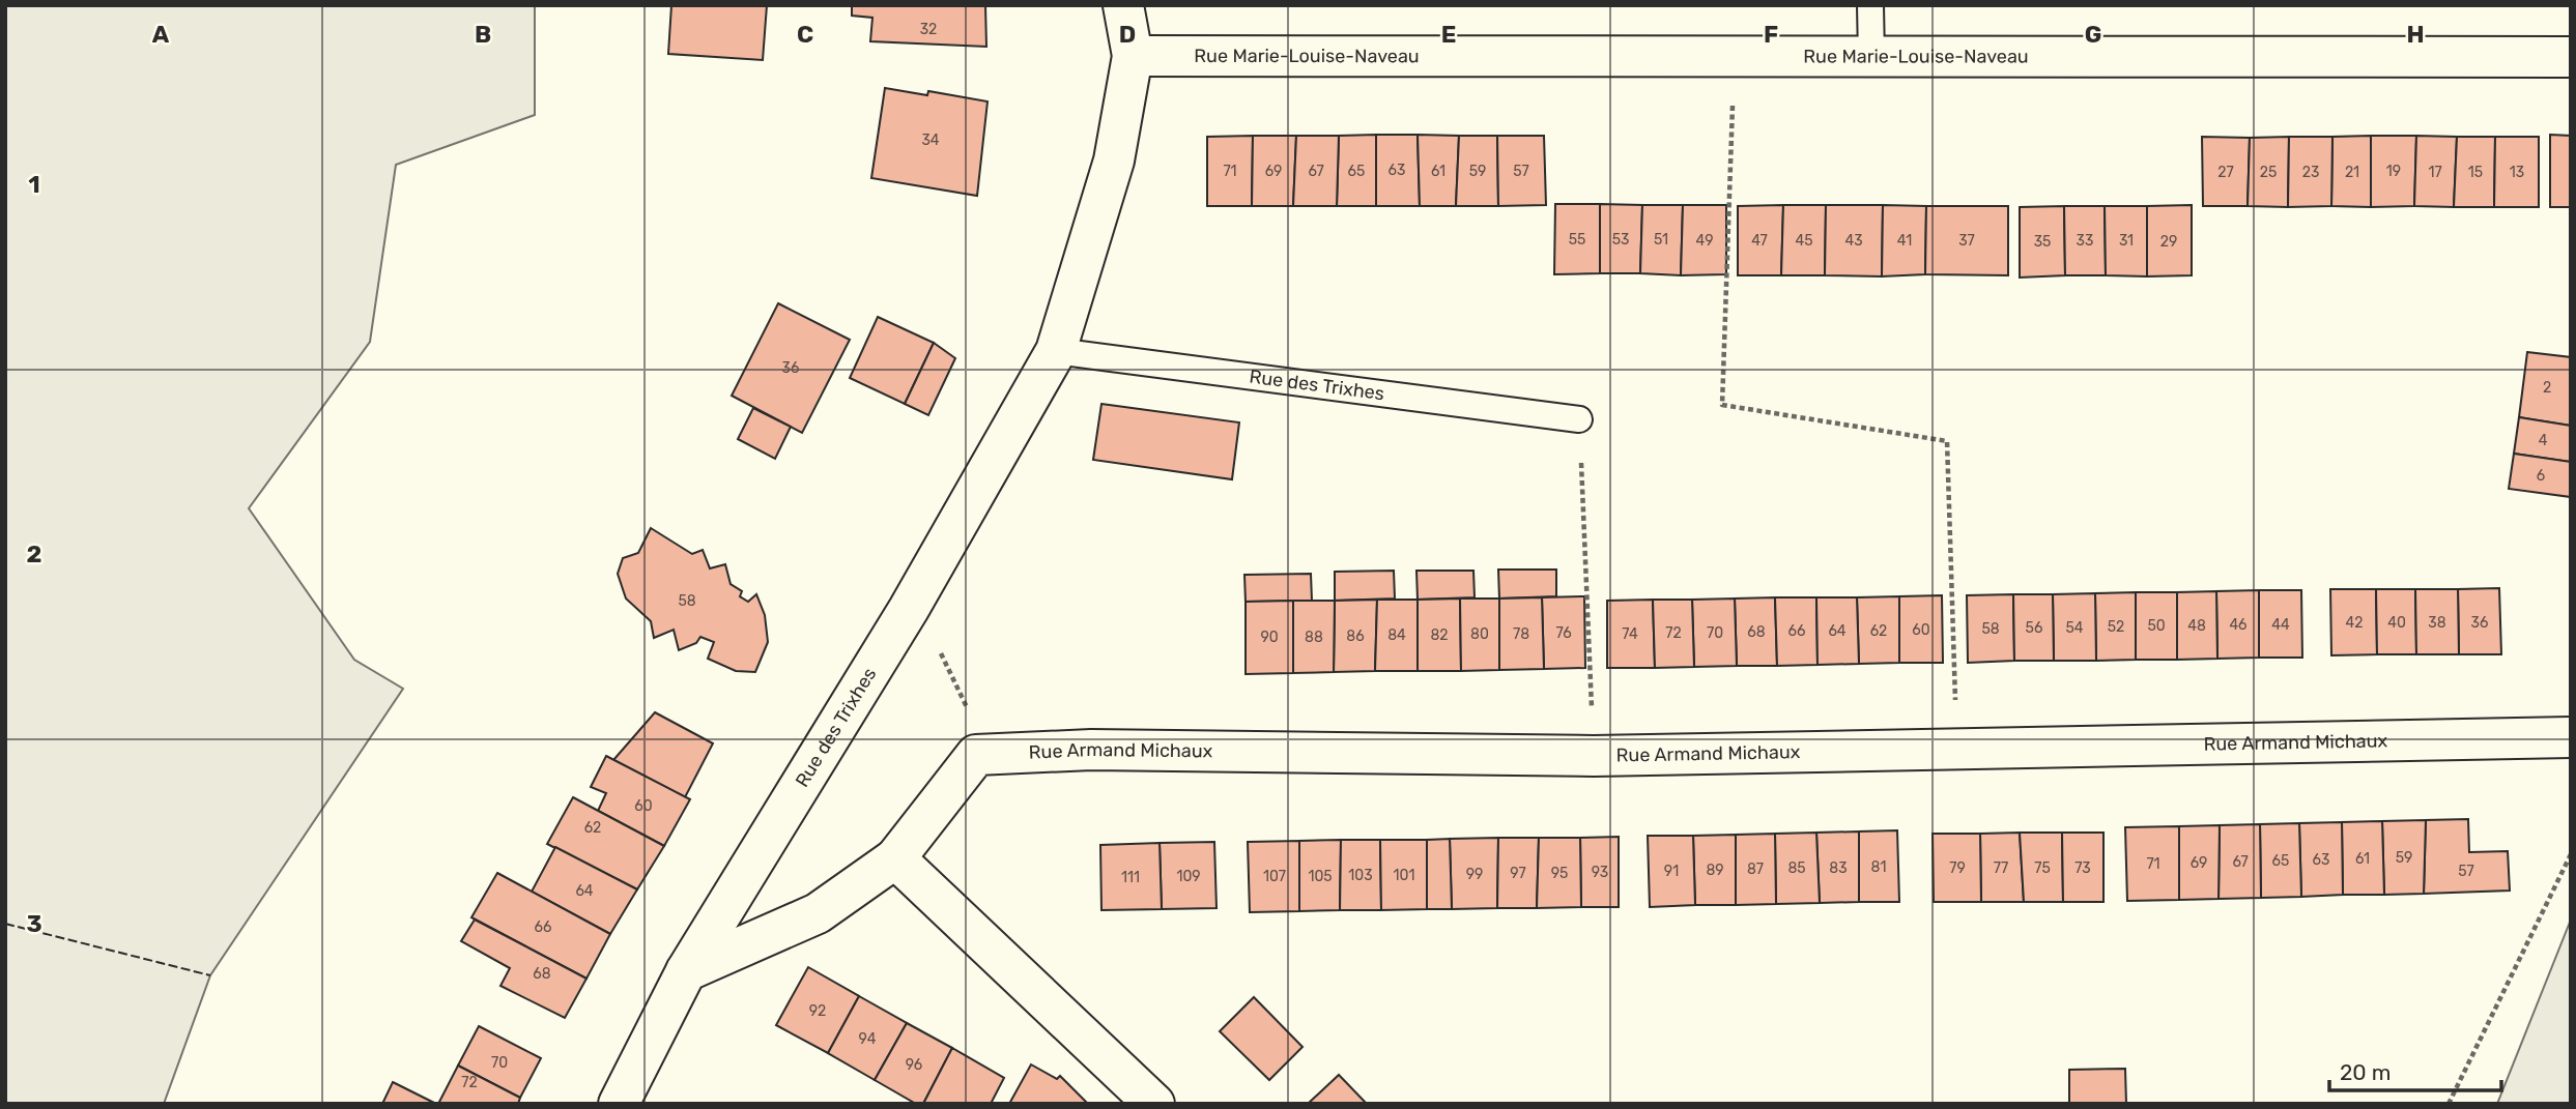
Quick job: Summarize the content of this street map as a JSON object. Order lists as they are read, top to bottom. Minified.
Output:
{"streets":{"street":["Rue Marie-Louise-Naveau","Rue des Trixhes","Rue Armand Michaux"]},"crossings":[["Rue Marie-Louise-Naveau","Rue des Trixhes"]],"house_numbers":["32","34","63","71","69","67","65","61","59","57","19","27","25","23","21","17","15","13","55","53","51","49","47","45","43","41","37","33","31","35","29","36","2","4","6","58","42","40","38","36","46","44","50","48","52","56","54","58","60","66","64","62","68","76","72","70","80","78","74","84","82","86","90","88","60","62","59","61","63","65","67","69","71","81","85","83","79","77","75","73","87","89","91","57","93","97","95","99","103","101","109","107","105","111","64","66","68","92","94","70","96","72"],"scale_bar":"20 m","grid":{"columns":["A","B","C","D","E","F","G","H"],"rows":["1","2","3"]}}
